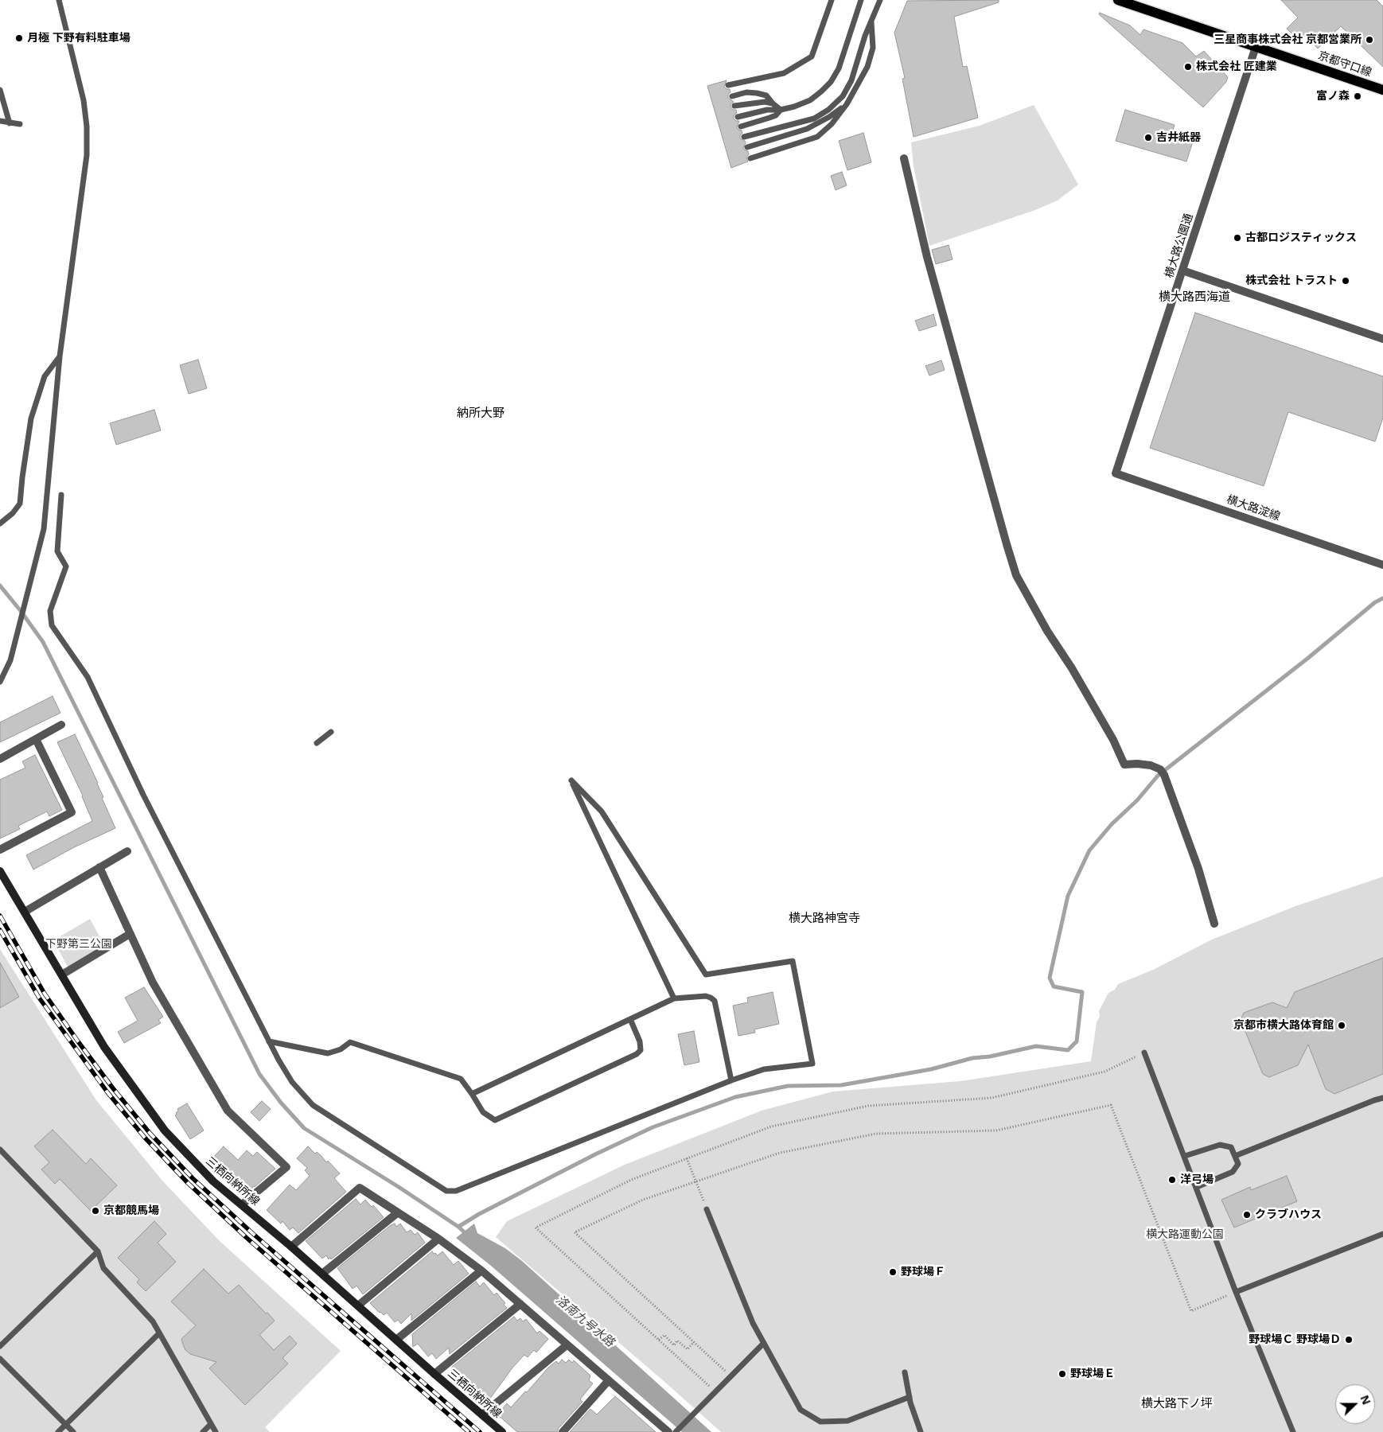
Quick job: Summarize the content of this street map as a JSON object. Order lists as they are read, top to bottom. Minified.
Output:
{"streets":{"main road":["京都守口線","三栖向納所線"],"street":["横大路公園通","横大路淀線"]},"crossings":[["京都守口線","横大路公園通"],["横大路公園通","横大路淀線"]],"districts":["横大路西海道","納所大野","横大路神宮寺","横大路下ノ坪"],"water":["洛南九号水路"],"parks":["下野第三公園","横大路運動公園"],"places":["月極 下野有料駐車場","三星商事株式会社 京都営業所","株式会社 匠建業","富ノ森","吉井紙器","古都ロジスティックス","株式会社 トラスト","京都市横大路体育館","洋弓場","京都競馬場","クラブハウス","野球場Ｆ","野球場Ｃ 野球場Ｄ","野球場Ｅ"],"north":"right"}
